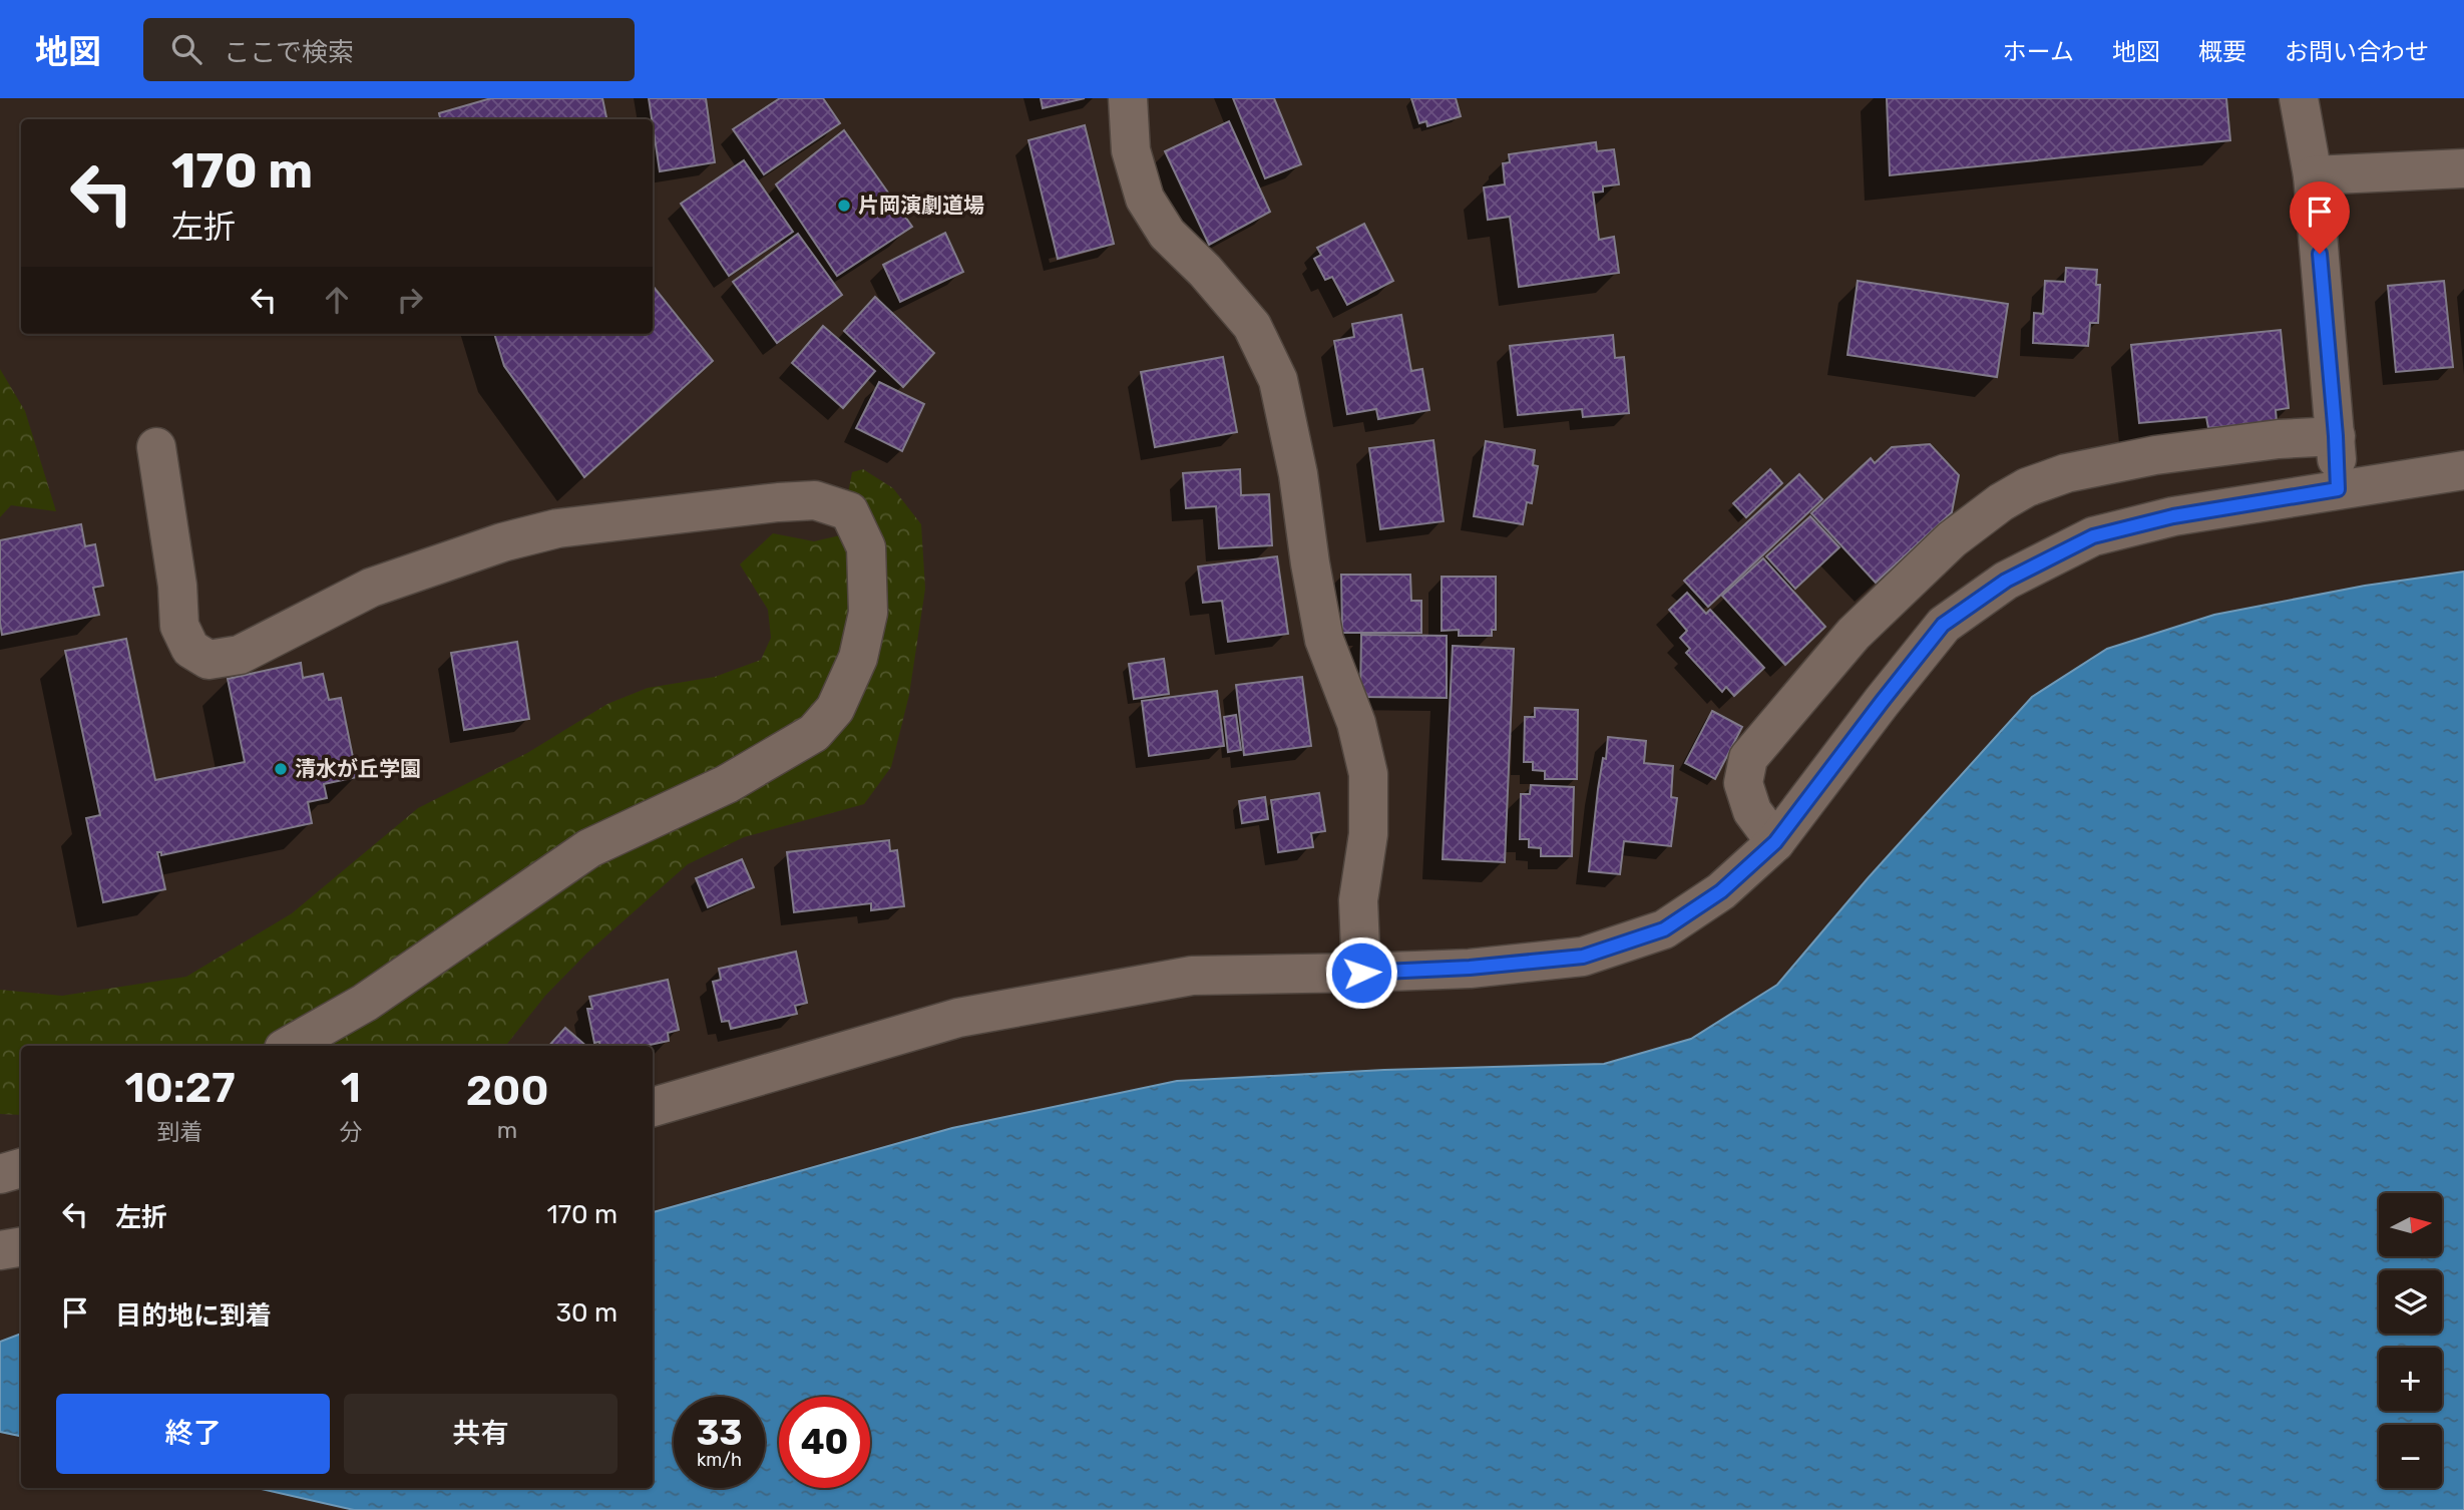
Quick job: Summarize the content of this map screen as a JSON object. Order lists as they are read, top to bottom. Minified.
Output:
{"places":["片岡演劇道場","清水が丘学園"],"north":"right","page":{"header":"地図","search":"ここで検索","nav":["ホーム","地図","概要","お問い合わせ"],"turn":["170 m","左折"],"eta":["10:27","到着","1","分","200","m"],"list":[{"name":"左折","value":"170 m"},{"name":"目的地に到着","value":"30 m"}],"map_buttons":["+","−"],"buttons":["終了","共有"],"speed":"33 km/h","limit":"40"}}
